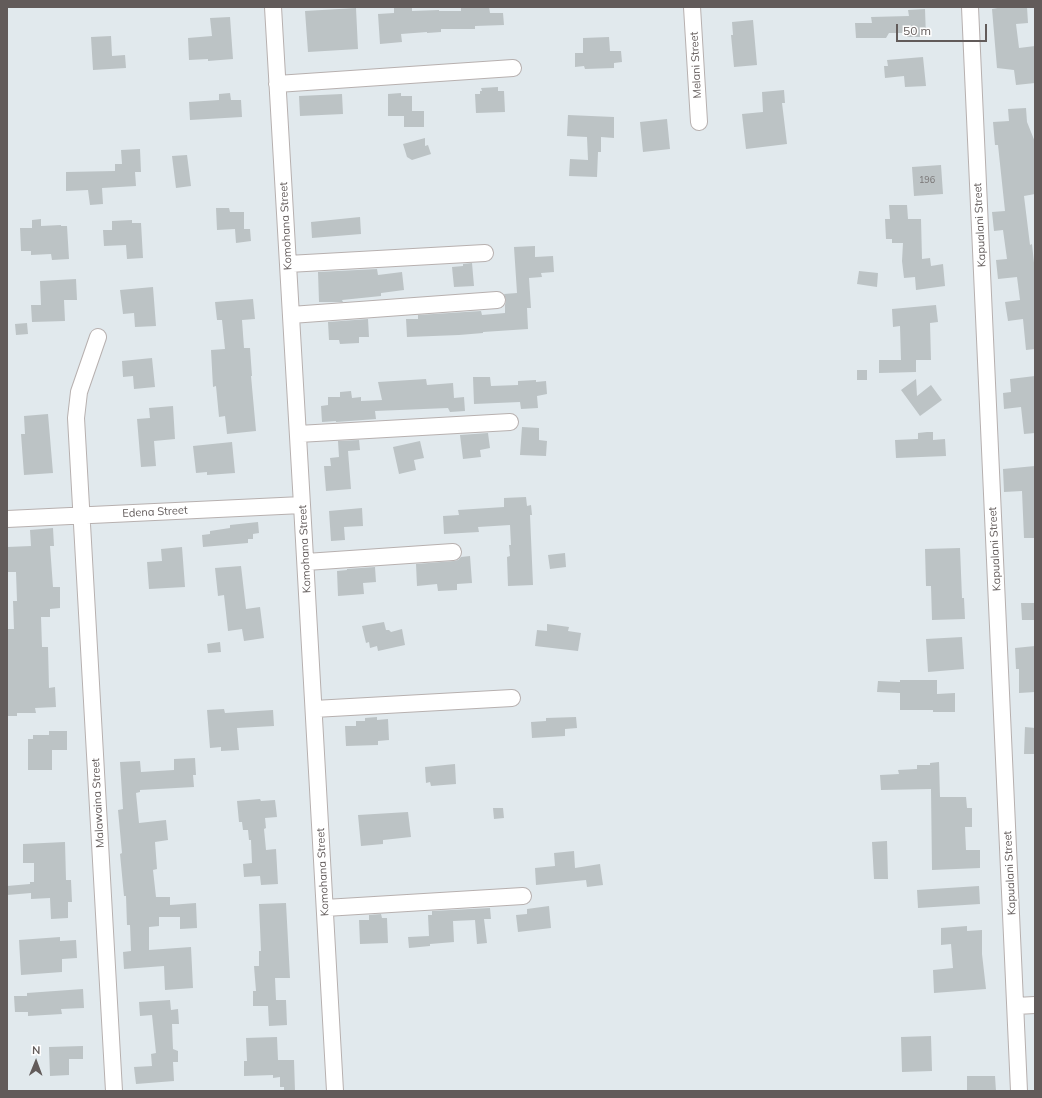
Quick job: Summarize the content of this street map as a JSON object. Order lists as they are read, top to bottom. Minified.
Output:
{"streets":{"street":["Melani Street","Kapualani Street","Komohana Street","Edena Street","Malawaina Street"]},"crossings":[["Komohana Street","Edena Street"],["Edena Street","Malawaina Street"]],"house_numbers":["196"],"scale_bar":"50 m","north":"top"}
